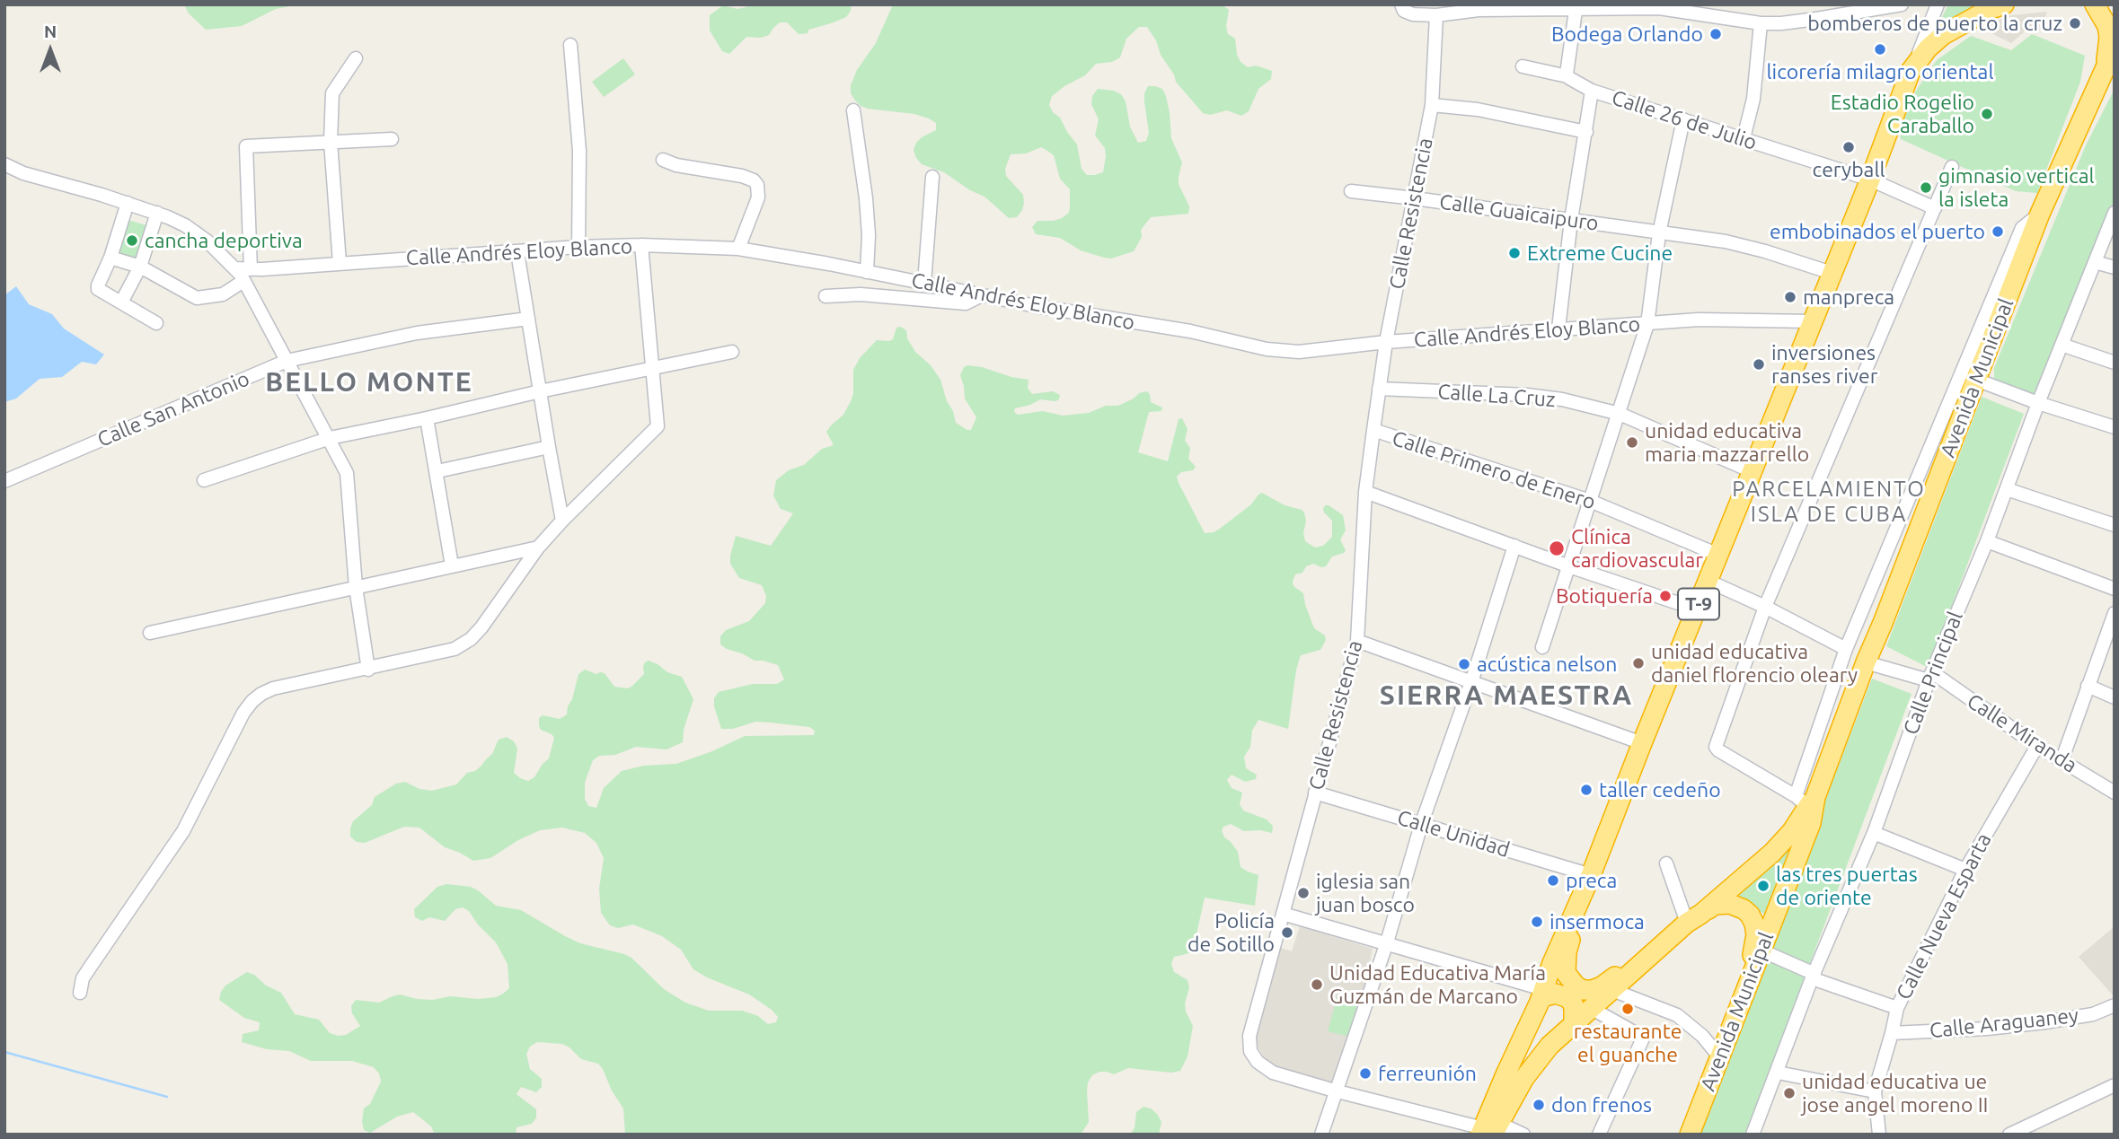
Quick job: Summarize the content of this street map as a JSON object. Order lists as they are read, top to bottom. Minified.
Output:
{"streets":{"highway":["Avenida Municipal","T-9"],"street":["Calle 26 de Julio","Calle Guaicaipuro","Calle Resistencia","Calle Andrés Eloy Blanco","Calle La Cruz","Calle San Antonio","Calle Primero de Enero","Calle Principal","Calle Miranda","Calle Unidad","Calle Nueva Esparta","Calle Araguaney"]},"crossings":[["Calle 26 de Julio","T-9"],["Calle Guaicaipuro","Calle Resistencia"],["Calle Guaicaipuro","T-9"],["Calle Resistencia","Calle Andrés Eloy Blanco"],["Calle Resistencia","Calle La Cruz"],["Calle Resistencia","Calle Primero de Enero"],["Calle Resistencia","T-9"],["Calle Resistencia","Calle Unidad"],["Calle Andrés Eloy Blanco","T-9"],["Avenida Municipal","T-9"],["Avenida Municipal","Calle Miranda"],["Calle La Cruz","T-9"],["Calle Primero de Enero","T-9"],["T-9","Calle Unidad"],["Calle Principal","Calle Miranda"],["Calle Miranda","Calle Nueva Esparta"],["Calle Nueva Esparta","Calle Araguaney"]],"districts":["BELLO MONTE","PARCELAMIENTO ISLA DE CUBA","SIERRA MAESTRA"],"places":["bomberos de puerto la cruz","Bodega Orlando","licorería milagro oriental","Estadio Rogelio Caraballo","ceryball","gimnasio vertical la isleta","embobinados el puerto","cancha deportiva","Extreme Cucine","manpreca","inversiones ranses river","unidad educativa maria mazzarrello","Clínica cardiovascular","Botiquería","unidad educativa daniel florencio oleary","acústica nelson","taller cedeño","preca","las tres puertas de oriente","iglesia san juan bosco","insermoca","Policía de Sotillo","Unidad Educativa María Guzmán de Marcano","restaurante el guanche","ferreunión","unidad educativa ue jose angel moreno II","don frenos"],"north":"top"}
